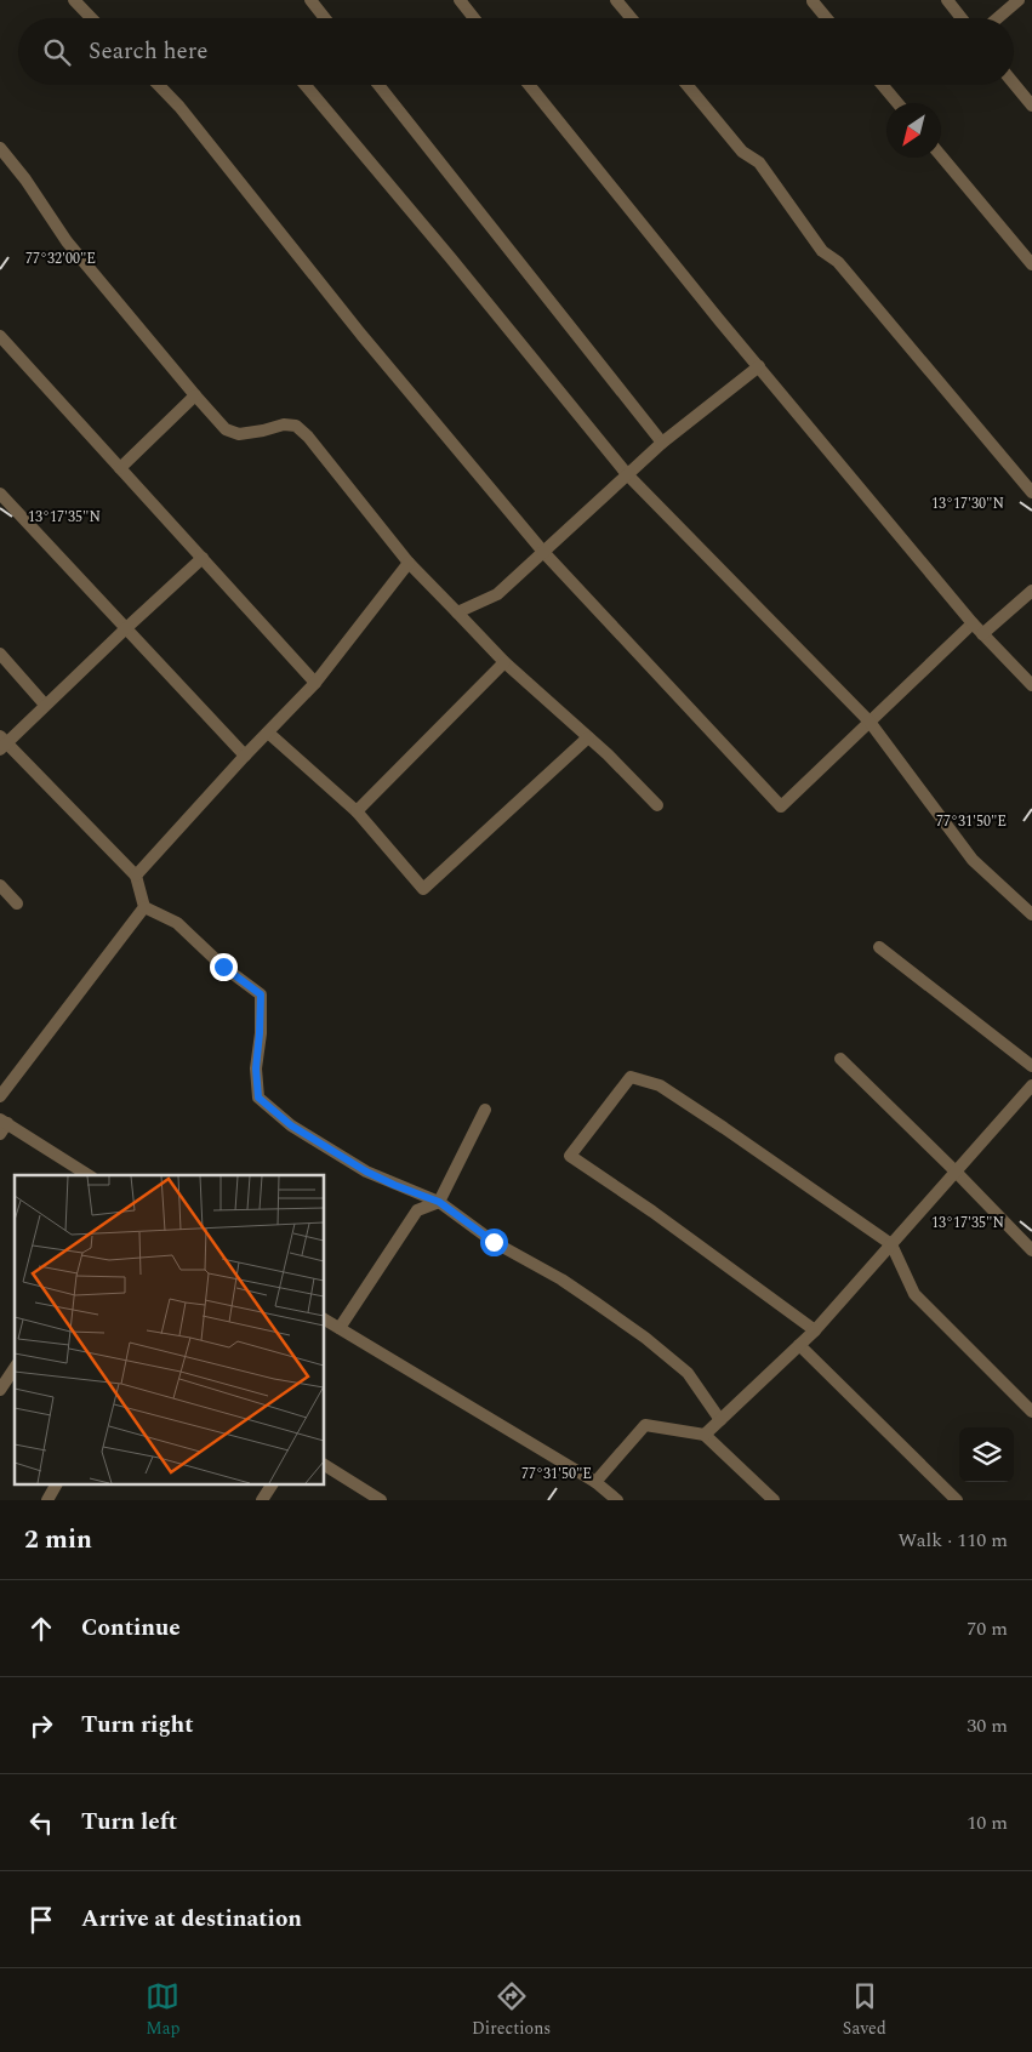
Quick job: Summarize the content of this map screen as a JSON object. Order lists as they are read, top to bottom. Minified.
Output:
{"north":"bottom left","page":{"search":"Search here","heading":["2 min","Walk · 110 m"],"list":[["Continue","70 m"],["Turn right","30 m"],["Turn left","10 m"],"Arrive at destination"],"nav":["Map","Directions","Saved"]},"coordinates":["77°32'00\"E","13°17'30\"N","13°17'35\"N","77°31'50\"E"]}
